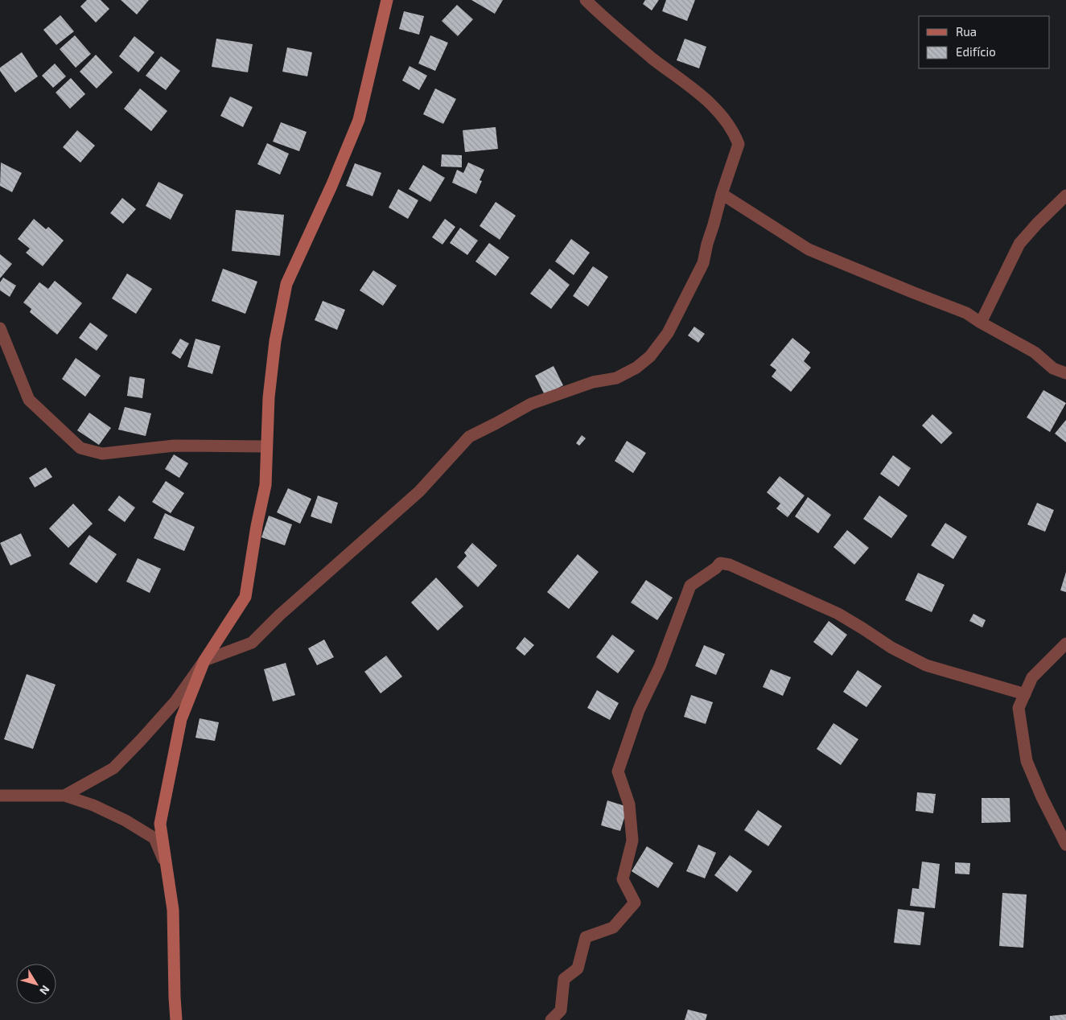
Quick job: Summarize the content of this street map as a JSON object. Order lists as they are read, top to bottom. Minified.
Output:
{"legend":["Rua","Edifício"],"north":"bottom right"}
